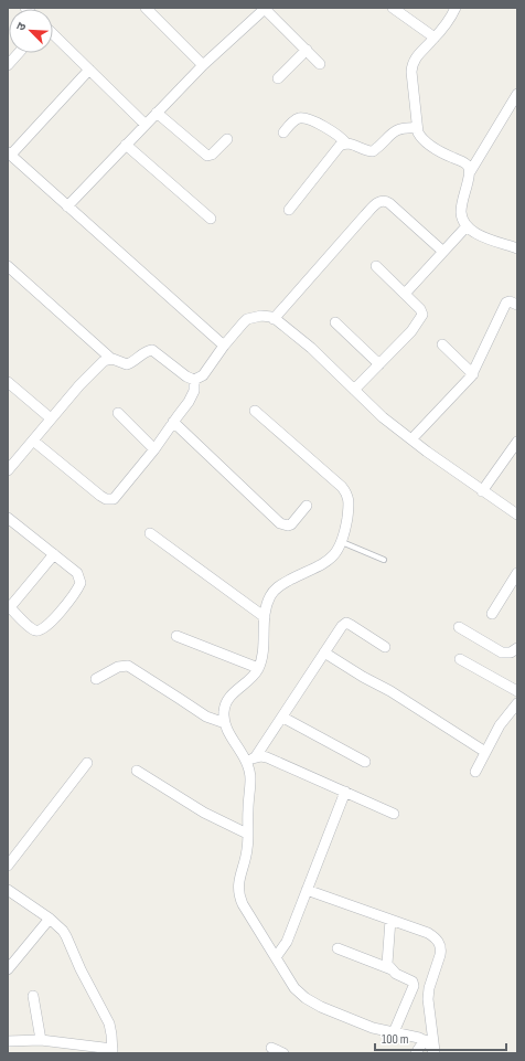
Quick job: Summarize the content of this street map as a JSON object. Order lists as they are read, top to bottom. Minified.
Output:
{"scale_bar":"100 m","north":"top left"}
